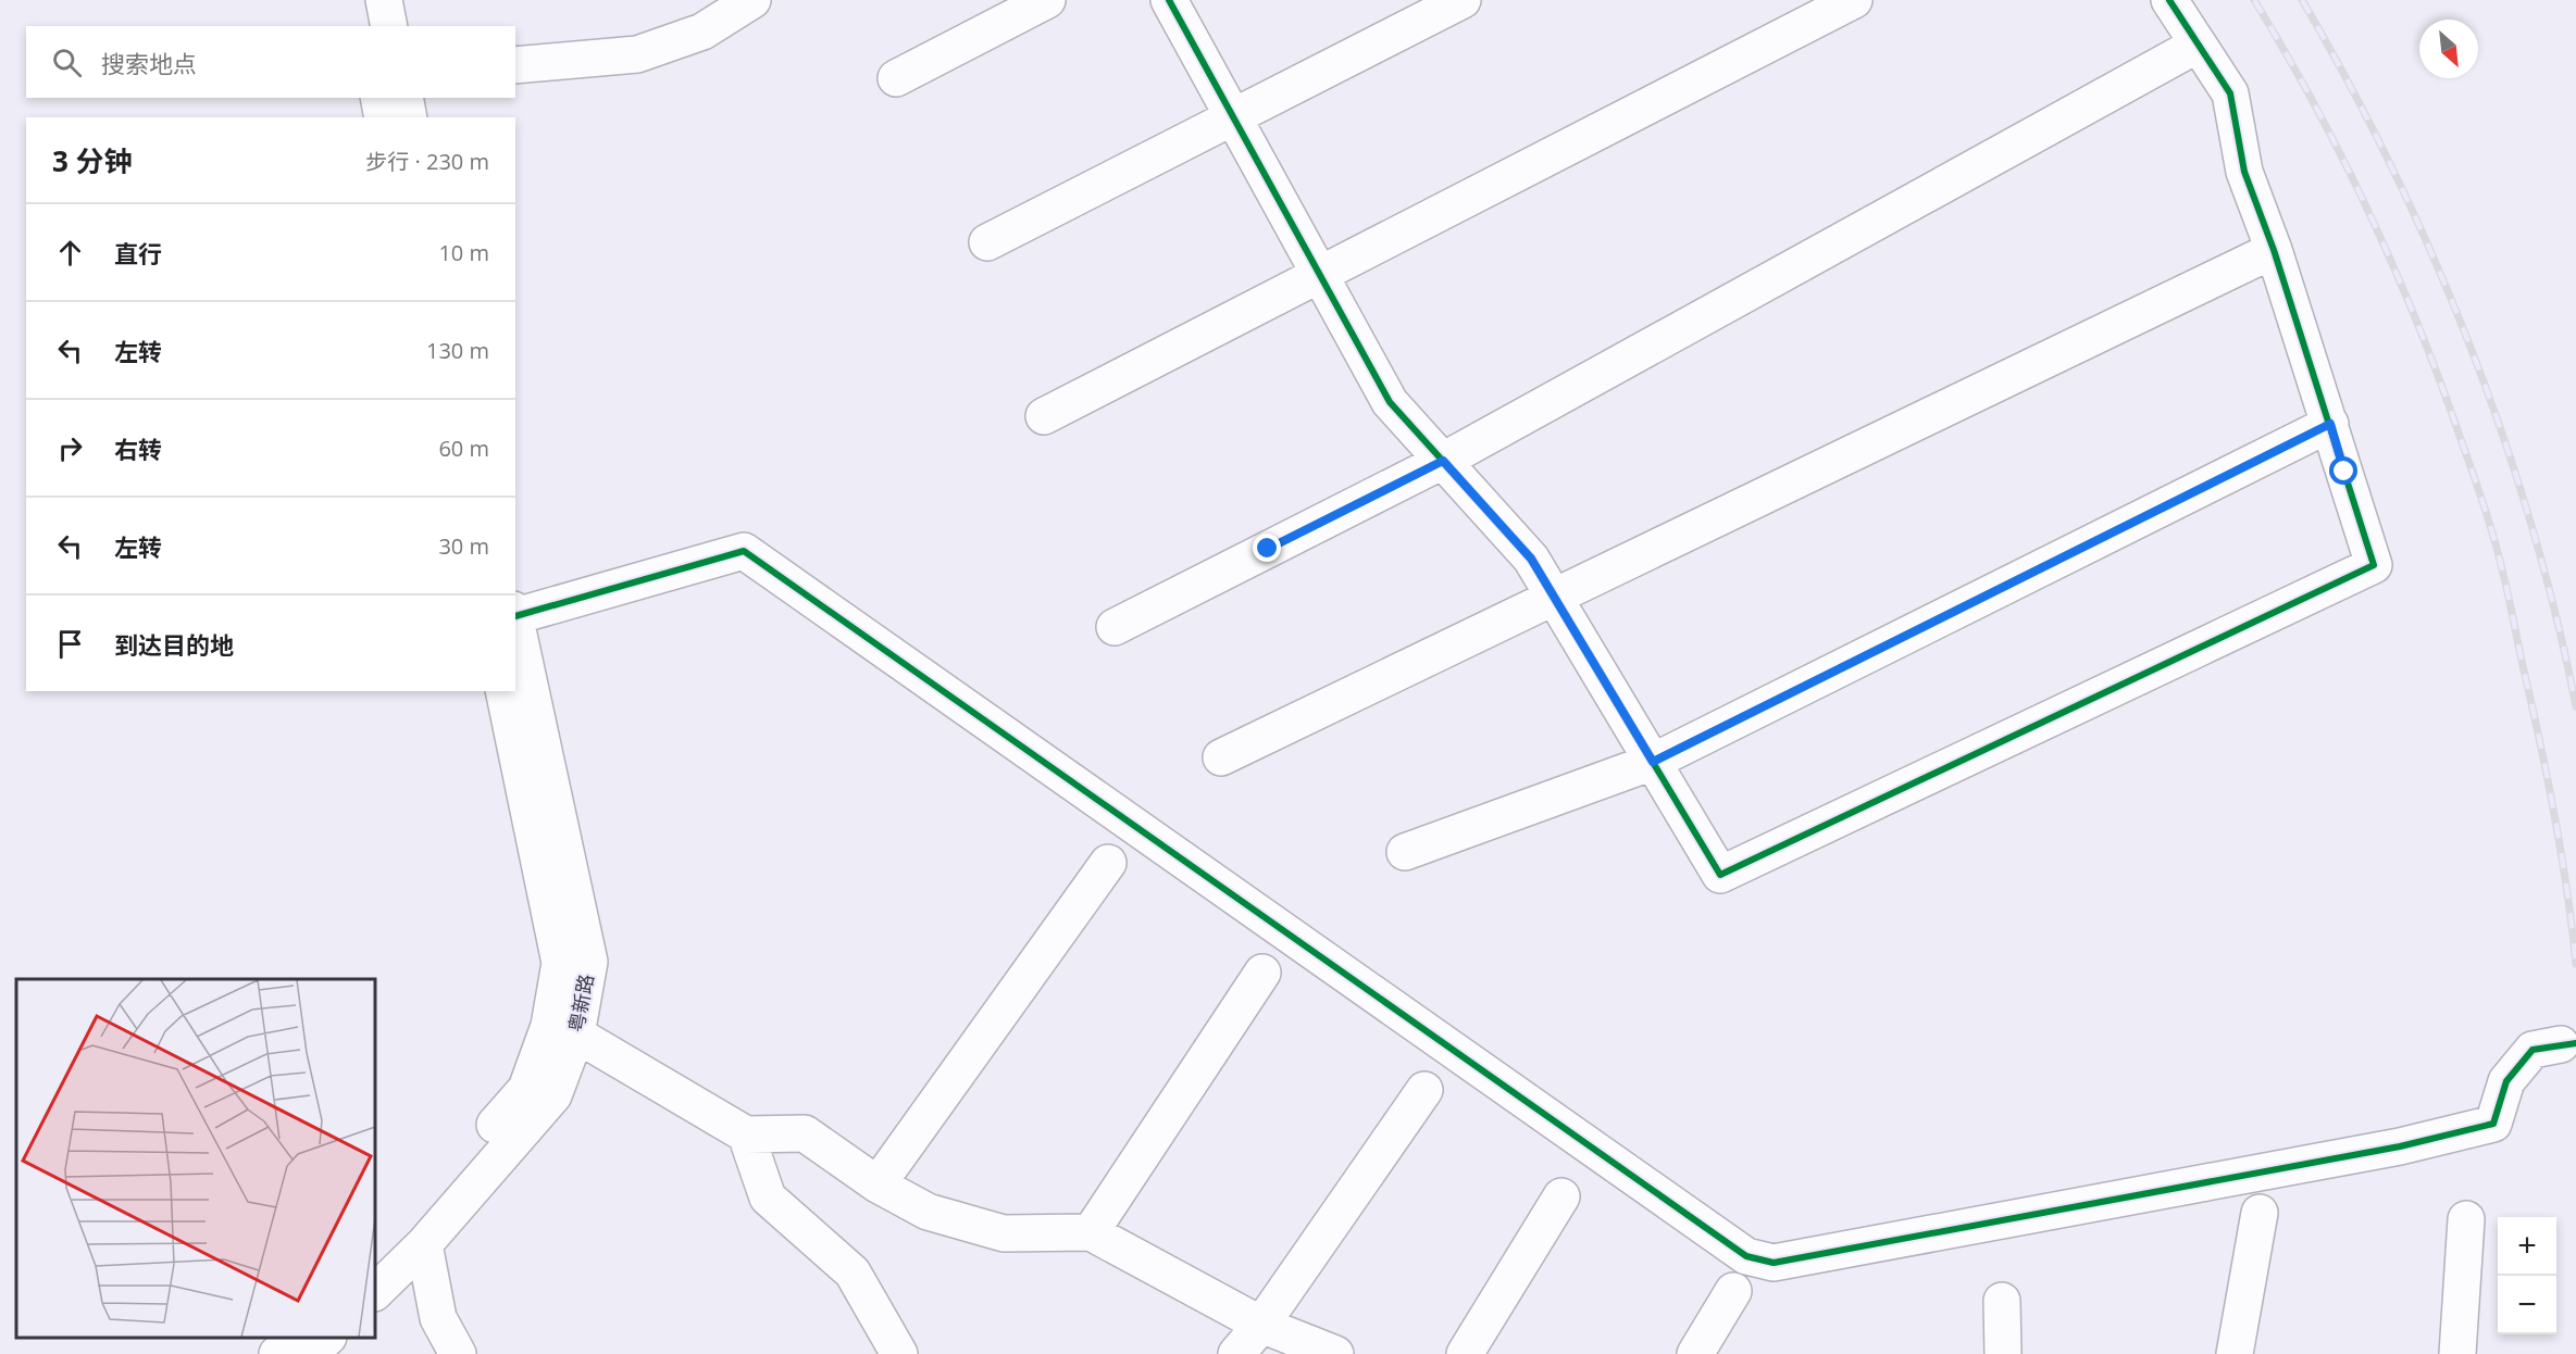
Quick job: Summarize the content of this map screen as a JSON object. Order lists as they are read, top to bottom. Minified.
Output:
{"streets":{"street":["粤新路"]},"north":"bottom right","page":{"search":"搜索地点","heading":["3 分钟","步行 · 230 m"],"list":[["直行","10 m"],["左转","130 m"],["右转","60 m"],["左转","30 m"],"到达目的地"],"map_buttons":["+","−"]}}
